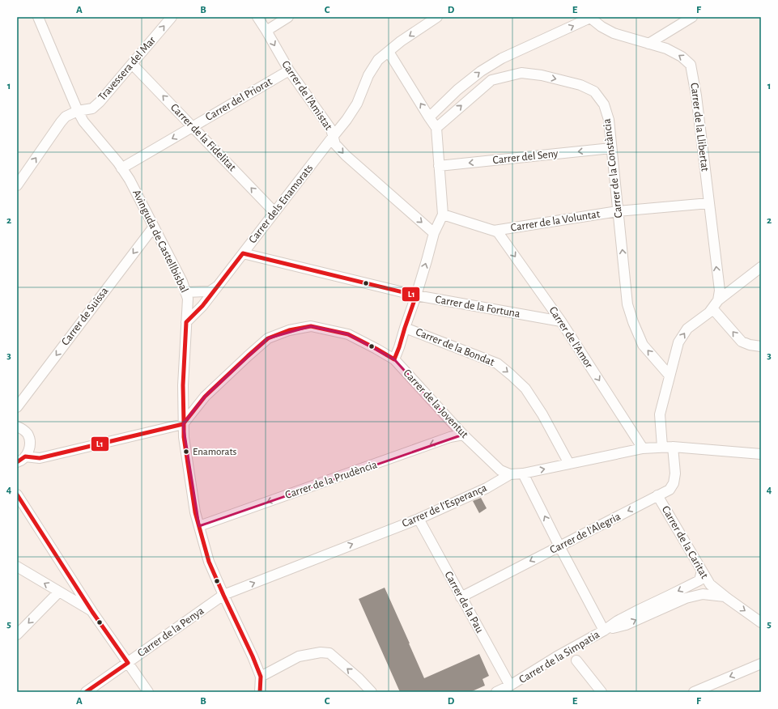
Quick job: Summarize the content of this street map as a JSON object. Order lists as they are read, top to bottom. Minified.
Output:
{"streets":{"street":["Travessera del Mar","Carrer de l'Amistat","Carrer del Priorat","Carrer de la Llibertat","Carrer de la Fidelitat","Carrer del Seny","Carrer de la Constància","Carrer dels Enamorats","Carrer de la Voluntat","Avinguda de Castellbisbal","Carrer de la Fortuna","Carrer de Suïssa","Carrer de l'Amor","Carrer de la Bondat","Carrer de la Joventut","Carrer de la Prudència","Carrer de l'Esperança","Carrer de l'Alegria","Carrer de la Caritat","Carrer de la Pau","Carrer de la Penya","Carrer de la Simpatia"]},"crossings":[["Travessera del Mar","Carrer de la Fidelitat"],["Travessera del Mar","Avinguda de Castellbisbal"],["Carrer de l'Amistat","Carrer del Priorat"],["Carrer de l'Amistat","Carrer dels Enamorats"],["Carrer del Priorat","Carrer de la Fidelitat"],["Carrer del Priorat","Avinguda de Castellbisbal"],["Carrer de la Llibertat","Carrer de la Voluntat"],["Carrer de la Fidelitat","Carrer dels Enamorats"],["Carrer del Seny","Carrer de la Constància"],["Carrer de la Constància","Carrer de la Voluntat"],["Carrer dels Enamorats","Avinguda de Castellbisbal"],["Carrer dels Enamorats","Carrer de la Fortuna"],["Carrer de la Voluntat","Carrer de l'Amor"],["Avinguda de Castellbisbal","Carrer de Suïssa"],["Avinguda de Castellbisbal","Carrer de la Joventut"],["Avinguda de Castellbisbal","Carrer de la Prudència"],["Avinguda de Castellbisbal","Carrer de l'Esperança"],["Avinguda de Castellbisbal","Carrer de la Penya"],["Carrer de la Fortuna","Carrer de l'Amor"],["Carrer de l'Amor","Carrer de l'Esperança"],["Carrer de la Bondat","Carrer de l'Esperança"],["Carrer de la Joventut","Carrer de la Prudència"],["Carrer de la Joventut","Carrer de l'Esperança"],["Carrer de l'Esperança","Carrer de l'Alegria"],["Carrer de l'Esperança","Carrer de la Pau"],["Carrer de l'Esperança","Carrer de la Penya"],["Carrer de l'Alegria","Carrer de la Caritat"],["Carrer de l'Alegria","Carrer de la Pau"],["Carrer de la Caritat","Carrer de la Simpatia"],["Carrer de la Pau","Carrer de la Simpatia"]],"one_way":["Travessera del Mar","Carrer de l'Amistat","Carrer del Priorat","Carrer de la Llibertat","Carrer de la Fidelitat","Carrer del Seny","Carrer de Suïssa","Carrer de l'Amor","Carrer de la Bondat","Carrer de la Prudència","Carrer de l'Esperança","Carrer de l'Alegria"],"places":["Enamorats"],"lines":["transit line L1"],"grid":{"columns":["A","B","C","D","E","F"],"rows":["1","2","3","4","5"]}}
